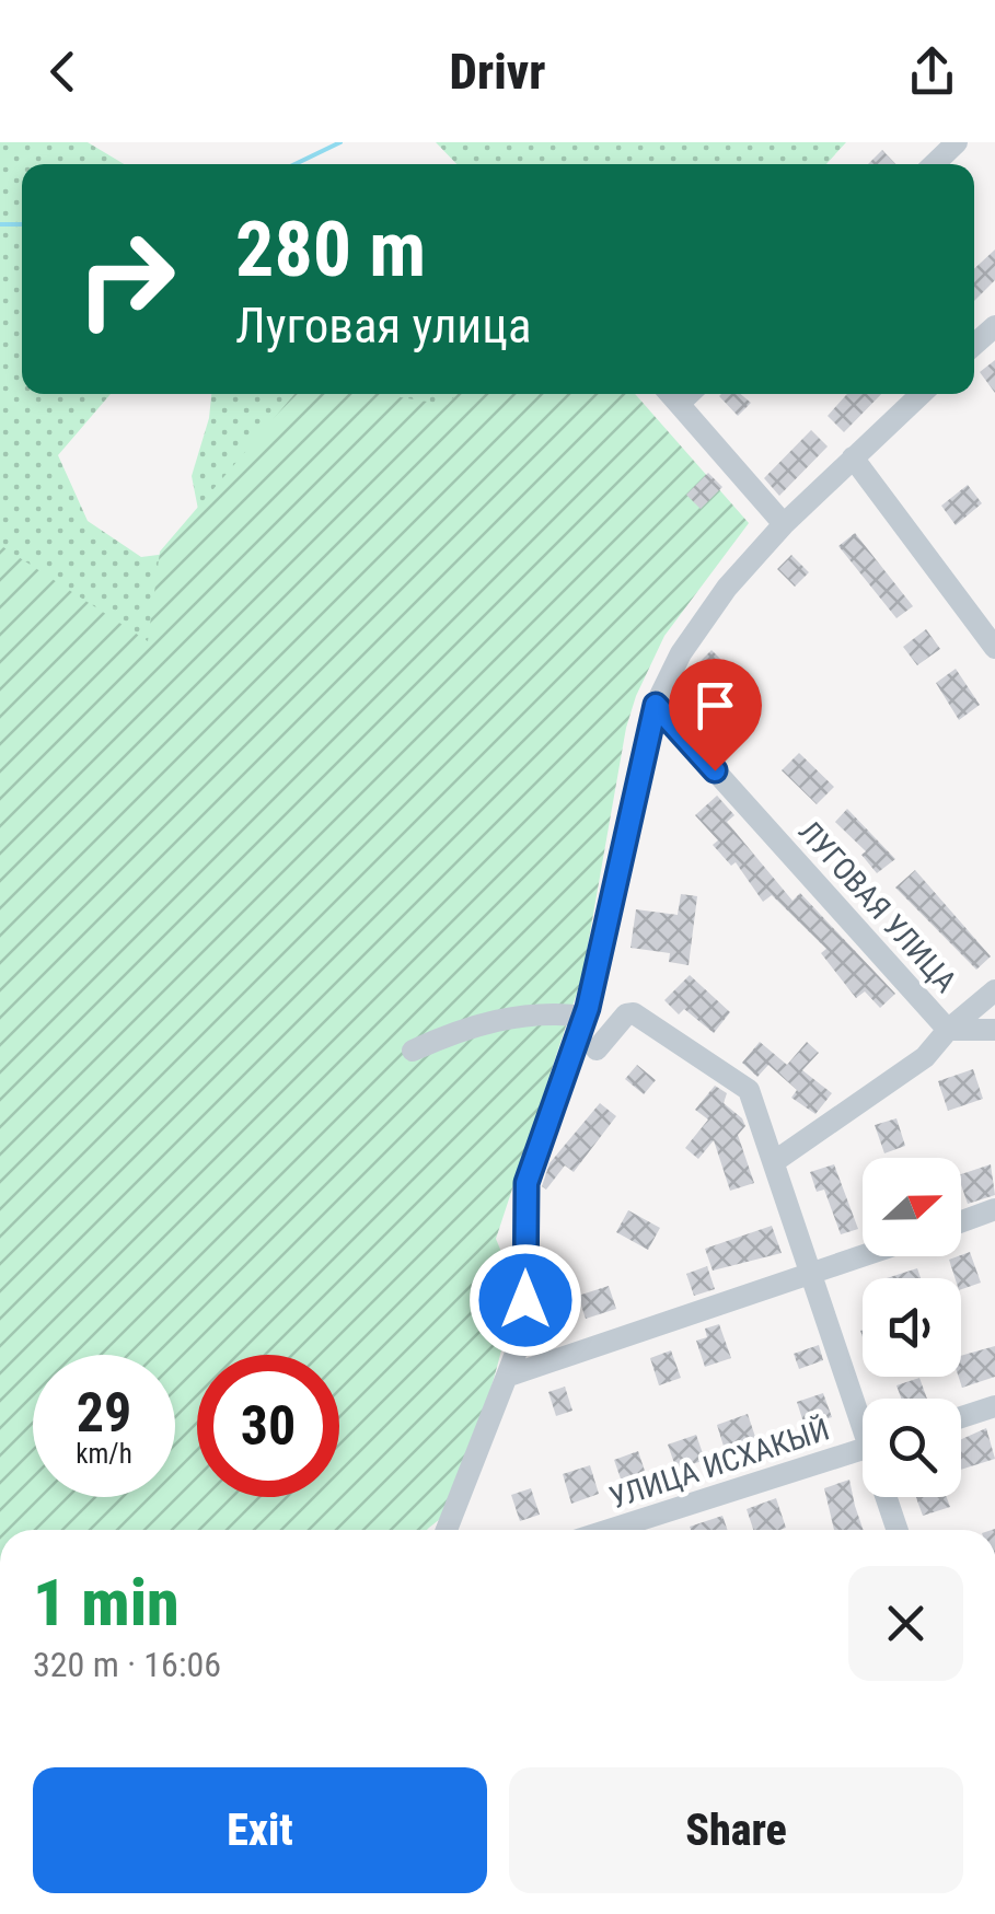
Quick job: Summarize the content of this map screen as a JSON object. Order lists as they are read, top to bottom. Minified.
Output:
{"streets":{"street":["ЛУГОВАЯ УЛИЦА","УЛИЦА ИСХАКЫЙ"]},"north":"right","page":{"header":"Drivr","turn":["280 m","Луговая улица"],"speed":"29 km/h","limit":"30","heading":["1 min","320 m · 16:06"],"buttons":["Exit","Share"]}}
